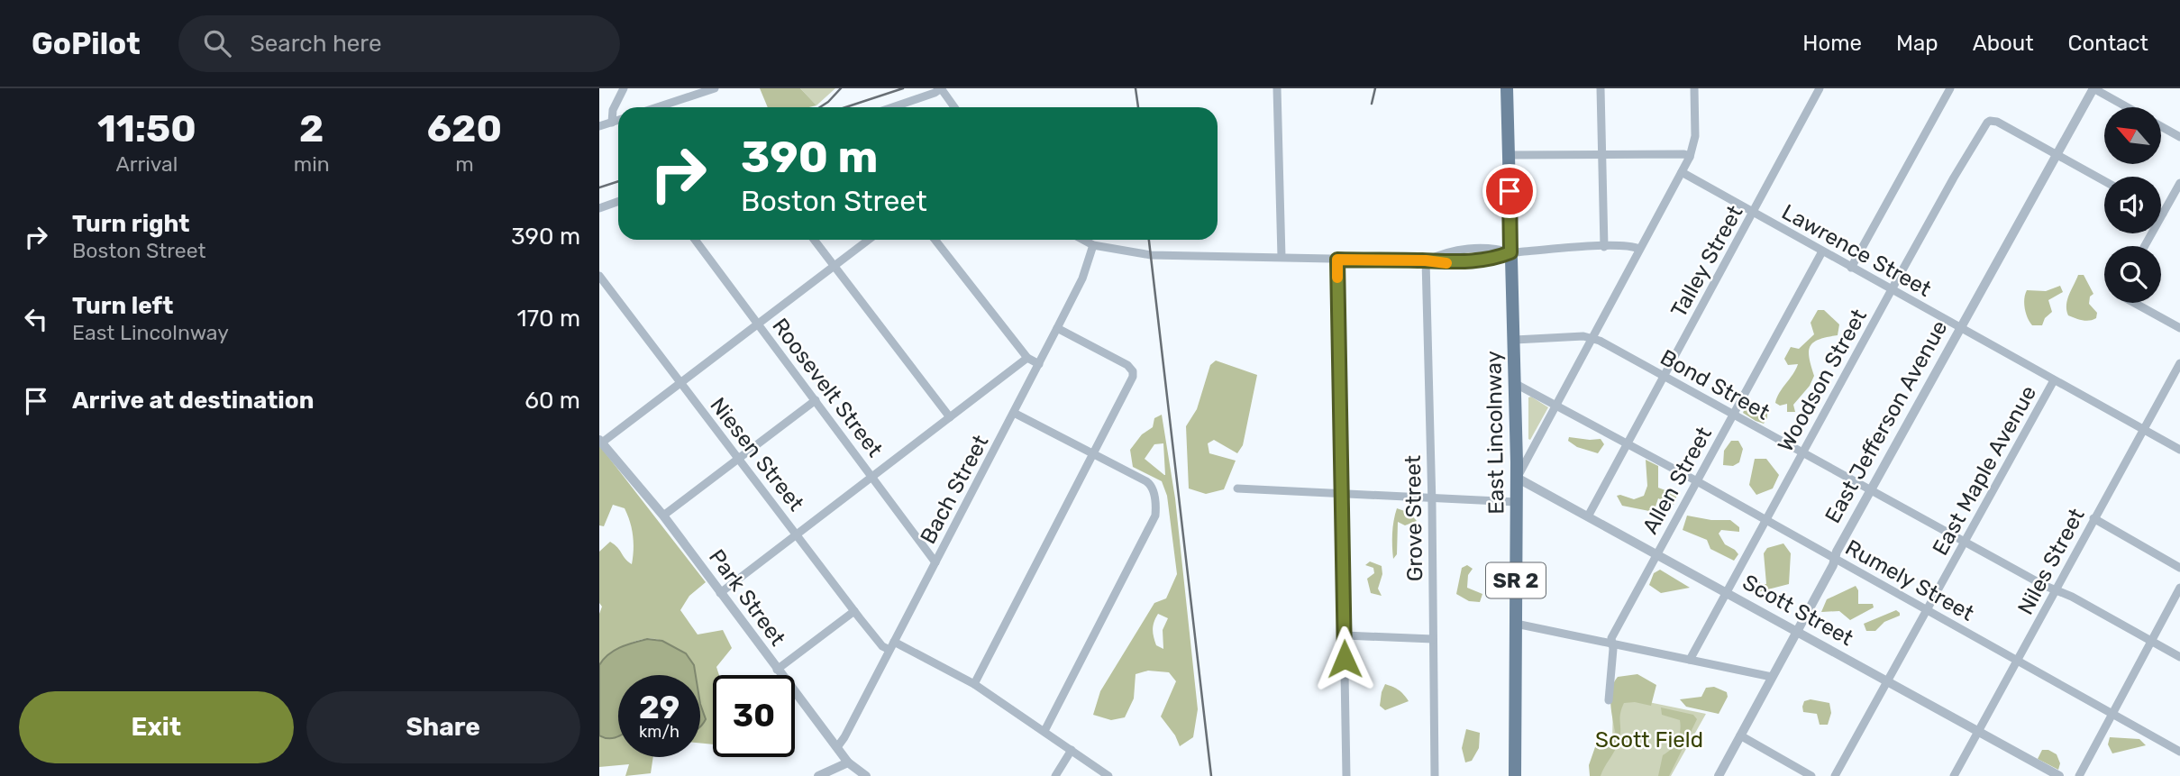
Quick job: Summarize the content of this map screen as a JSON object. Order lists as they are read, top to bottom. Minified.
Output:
{"streets":{"main road":["East Lincolnway","SR 2"],"street":["Lawrence Street","Talley Street","Woodson Street","Bond Street","Roosevelt Street","East Jefferson Avenue","Niesen Street","East Maple Avenue","Allen Street","Bach Street","Grove Street","Niles Street","Rumely Street","Park Street","Scott Street"]},"crossings":[["Lawrence Street","Talley Street"],["Lawrence Street","Woodson Street"],["Lawrence Street","East Jefferson Avenue"],["Lawrence Street","East Maple Avenue"],["Lawrence Street","Allen Street"],["Lawrence Street","Niles Street"],["Talley Street","Bond Street"],["Talley Street","Rumely Street"],["Talley Street","Scott Street"],["Woodson Street","Bond Street"],["Woodson Street","East Jefferson Avenue"],["Woodson Street","Rumely Street"],["Woodson Street","Scott Street"],["Bond Street","East Jefferson Avenue"],["Bond Street","East Lincolnway"],["Bond Street","East Maple Avenue"],["Bond Street","Allen Street"],["Bond Street","Niles Street"],["Roosevelt Street","Bach Street"],["East Jefferson Avenue","Rumely Street"],["East Jefferson Avenue","Scott Street"],["East Lincolnway","Rumely Street"],["East Lincolnway","Scott Street"],["Niesen Street","Bach Street"],["East Maple Avenue","Rumely Street"],["East Maple Avenue","Scott Street"],["Allen Street","Rumely Street"],["Allen Street","Scott Street"],["Bach Street","Park Street"],["Niles Street","Rumely Street"],["Niles Street","Scott Street"]],"parks":["Scott Field"],"north":"top left","page":{"header":"GoPilot","search":"Search here","nav":["Home","Map","About","Contact"],"eta":["11:50","Arrival","2","min","620","m"],"turn":["390 m","Boston Street"],"list":[{"name":"Turn right","note":"Boston Street","value":"390 m"},{"name":"Turn left","note":"East Lincolnway","value":"170 m"},{"name":"Arrive at destination","value":"60 m"}],"speed":"29 km/h","limit":"30","buttons":["Exit","Share"]}}
